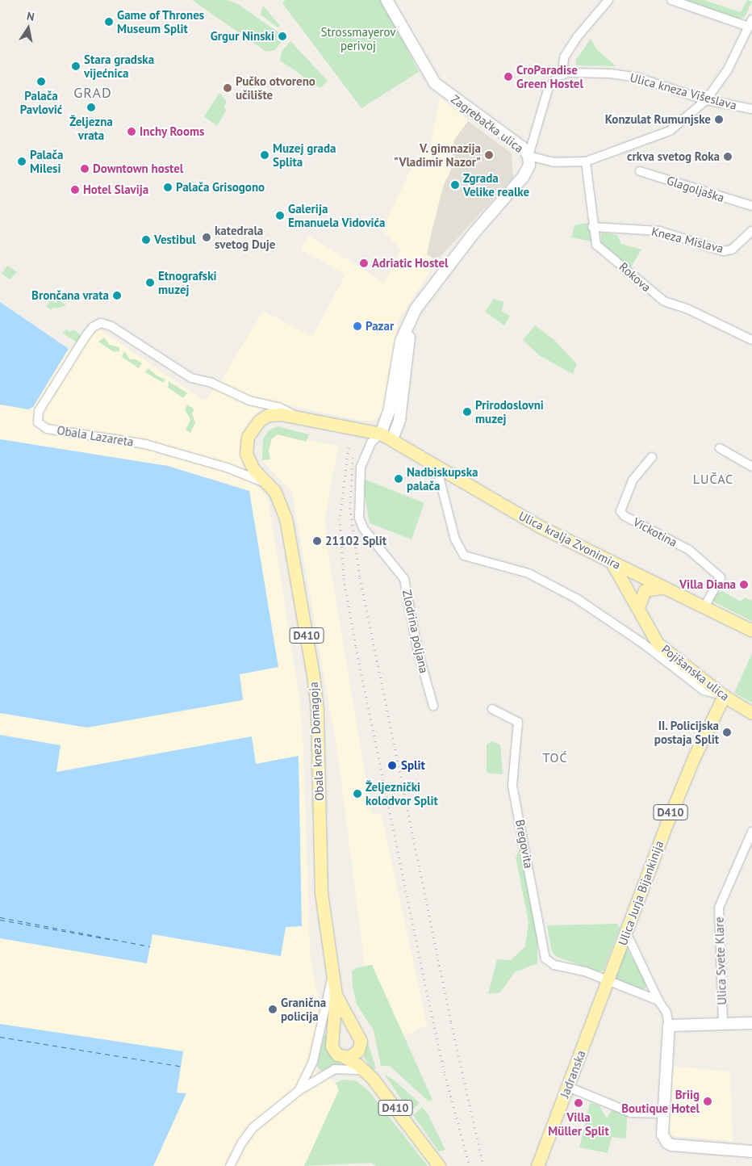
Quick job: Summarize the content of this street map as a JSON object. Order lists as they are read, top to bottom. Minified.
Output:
{"streets":{"main road":["Ulica kralja Zvonimira","D410","Pojišanska ulica","Obala kneza Domagoja","Ulica Jurja Bijankinija","Jadranska"],"street":["Ulica kneza Višeslava","Zagrebačka ulica","Glagoljaška","Kneza Mislava","Rokova","Obala Lazareta","Vickotina","Zlodrina poljana","Bregovita","Ulica Svete Klare"]},"crossings":[["Zagrebačka ulica","Ulica kralja Zvonimira"],["Zagrebačka ulica","Zlodrina poljana"],["Zagrebačka ulica","D410"],["Kneza Mislava","Rokova"],["Obala Lazareta","D410"],["Obala Lazareta","Obala kneza Domagoja"],["Vickotina","Ulica kralja Zvonimira"],["Ulica kralja Zvonimira","D410"],["Ulica kralja Zvonimira","Pojišanska ulica"],["Zlodrina poljana","D410"],["D410","Obala kneza Domagoja"],["Pojišanska ulica","Ulica Jurja Bijankinija"],["Bregovita","Ulica Jurja Bijankinija"],["Bregovita","Jadranska"],["Ulica Jurja Bijankinija","Jadranska"]],"districts":["GRAD","LUČAC","TOĆ"],"parks":["Strossmayerov perivoj"],"places":["Game of Thrones Museum Split","Grgur Ninski","Stara gradska vijećnica","CroParadise Green Hostel","Palača Pavlović","Pučko otvoreno učilište","Željezna vrata","Konzulat Rumunjske","Inchy Rooms","Muzej grada Splita","V. gimnazija \"Vladimir Nazor\"","crkva svetog Roka","Palača Milesi","Downtown hostel","Zgrada Velike realke","Palača Grisogono","Hotel Slavija","Galerija Emanuela Vidovića","katedrala svetog Duje","Vestibul","Adriatic Hostel","Etnografski muzej","Brončana vrata","Pazar","Prirodoslovni muzej","Nadbiskupska palača","21102 Split","Villa Diana","II. Policijska postaja Split","Split","Željeznički kolodvor Split","Granična policija","Briig Boutique Hotel","Villa Müller Split"],"north":"top"}
